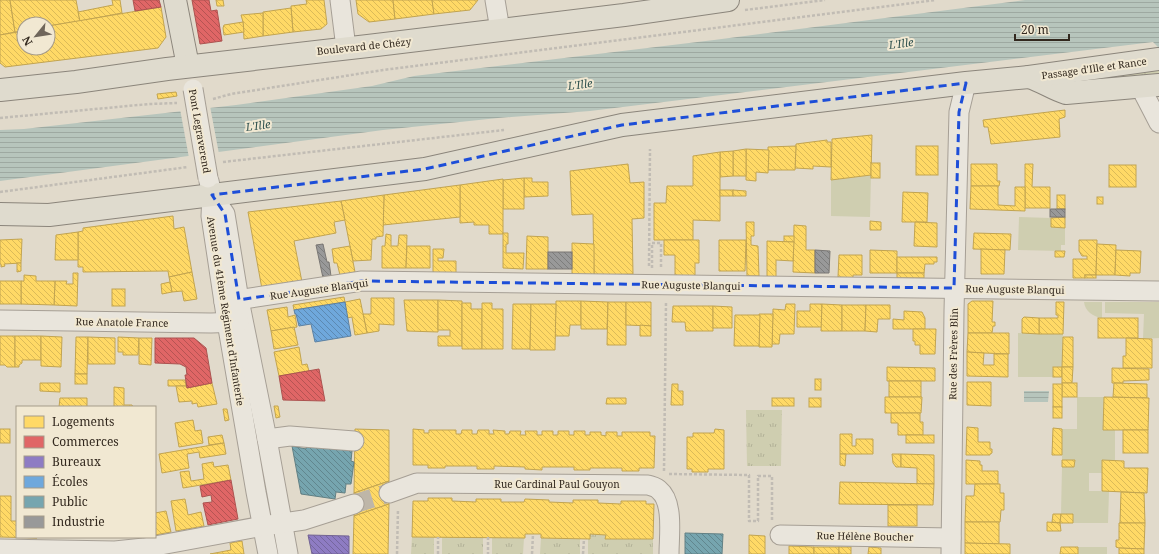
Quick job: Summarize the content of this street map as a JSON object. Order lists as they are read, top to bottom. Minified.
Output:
{"streets":{"main road":["Boulevard de Chézy","Passage d'Ille et Rance"],"street":["Pont Legraverend","Rue Auguste Blanqui","Avenue du 41ème Régiment d'Infanterie","Rue Anatole France","Rue des Frères Blin","Rue Cardinal Paul Gouyon","Rue Hélène Boucher"]},"crossings":[["Boulevard de Chézy","Pont Legraverend"],["Passage d'Ille et Rance","Pont Legraverend"],["Passage d'Ille et Rance","Avenue du 41ème Régiment d'Infanterie"],["Passage d'Ille et Rance","Rue des Frères Blin"],["Pont Legraverend","Avenue du 41ème Régiment d'Infanterie"],["Rue Auguste Blanqui","Avenue du 41ème Régiment d'Infanterie"],["Rue Auguste Blanqui","Rue des Frères Blin"],["Avenue du 41ème Régiment d'Infanterie","Rue Anatole France"],["Rue des Frères Blin","Rue Hélène Boucher"]],"water":["L'Ille"],"legend":["Logements","Commerces","Bureaux","Écoles","Public","Industrie"],"scale_bar":"20 m","north":"bottom left"}
